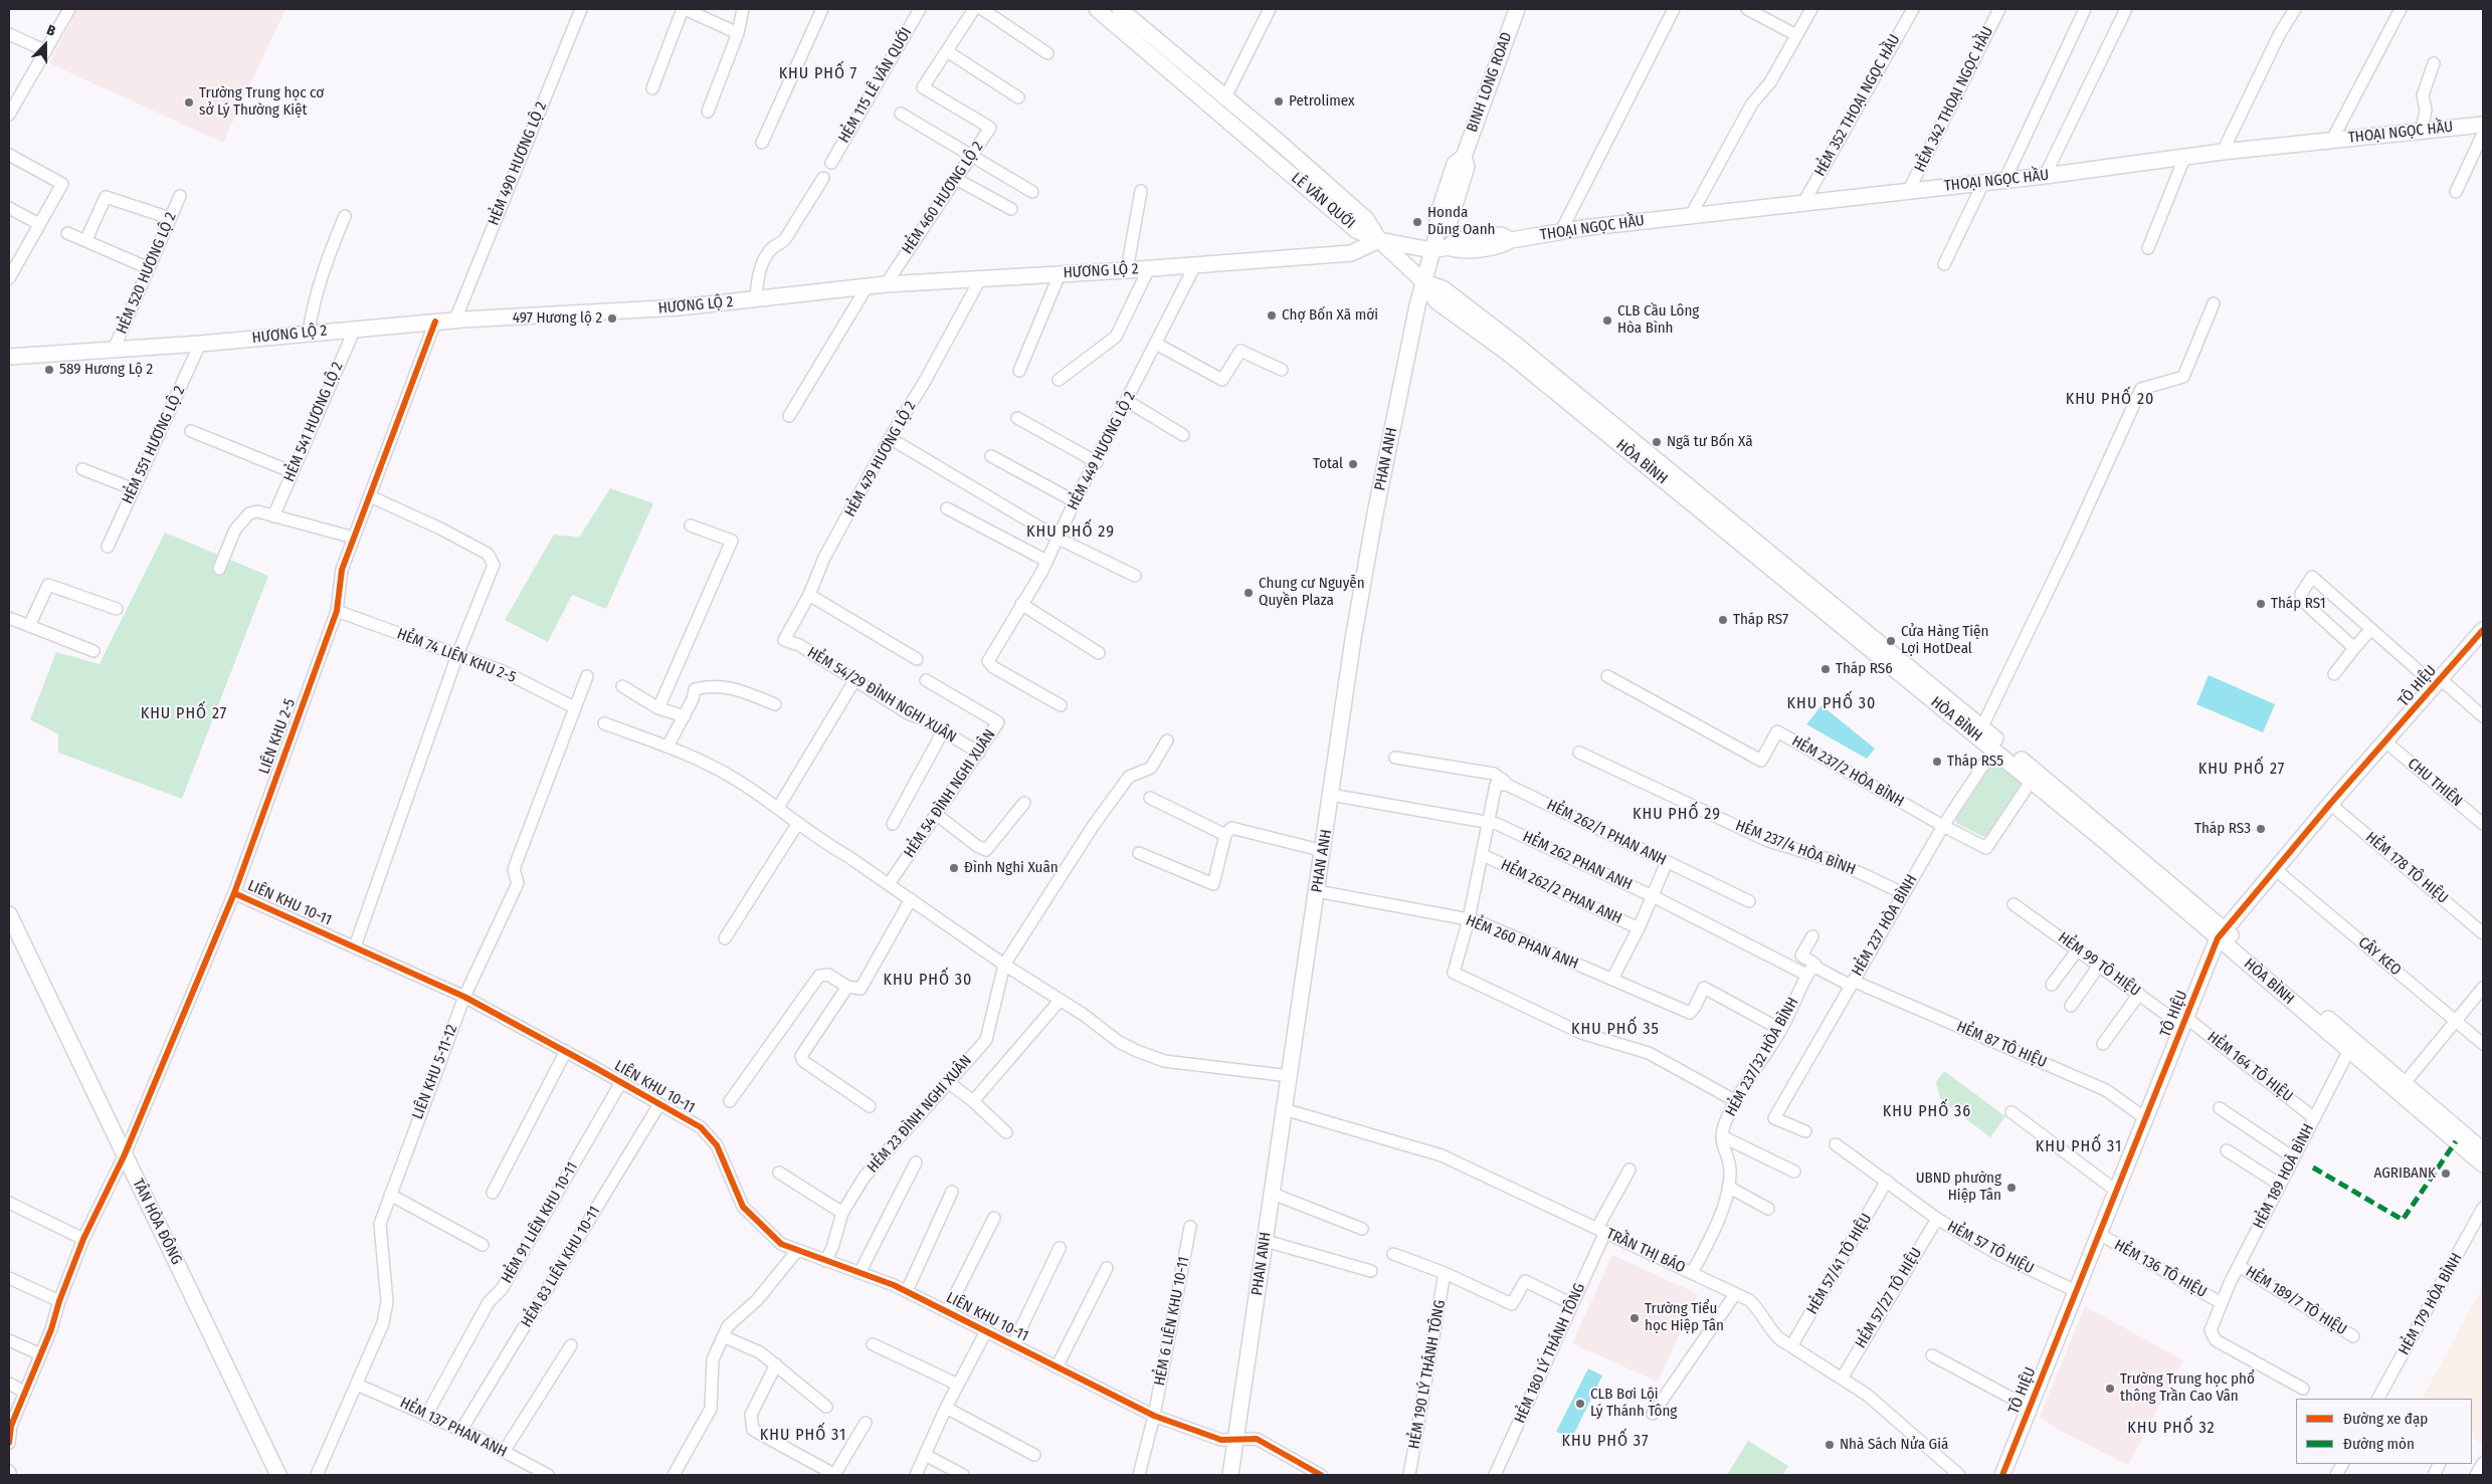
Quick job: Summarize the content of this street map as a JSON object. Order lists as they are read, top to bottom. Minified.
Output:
{"streets":{"main road":["BINH LONG ROAD","THOẠI NGỌC HẦU","LÊ VĂN QUỚI","HƯƠNG LỘ 2","PHAN ANH","HÒA BÌNH","TÔ HIỆU","TÂN HÒA ĐÔNG"],"street":["HẺM 115 LÊ VĂN QUỚI","HẺM 342 THOẠI NGỌC HẦU","HẺM 352 THOẠI NGỌC HẦU","HẺM 490 HƯƠNG LỘ 2","HẺM 460 HƯƠNG LỘ 2","HẺM 520 HƯƠNG LỘ 2","HẺM 541 HƯƠNG LỘ 2","HẺM 551 HƯƠNG LỘ 2","HẺM 449 HƯƠNG LỘ 2","HẺM 479 HƯƠNG LỘ 2","HẺM 74 LIÊN KHU 2-5","HẺM 54/29 ĐÌNH NGHI XUÂN","LIÊN KHU 2-5","HẺM 237/2 HÒA BÌNH","CHU THIÊN","HẺM 54 ĐÌNH NGHI XUÂN","HẺM 262/1 PHAN ANH","HẺM 237/4 HÒA BÌNH","HẺM 262 PHAN ANH","HẺM 178 TÔ HIỆU","HẺM 262/2 PHAN ANH","LIÊN KHU 10-11","HẺM 237 HÒA BÌNH","HẺM 260 PHAN ANH","CÂY KEO","HẺM 99 TÔ HIỆU","HẺM 87 TÔ HIỆU","HẺM 237/32 HÒA BÌNH","HẺM 164 TÔ HIỆU","LIÊN KHU 5-11-12","HẺM 23 ĐÌNH NGHI XUÂN","HẺM 189 HOÀ BÌNH","HẺM 91 LIÊN KHU 10-11","HẺM 57 TÔ HIỆU","TRẦN THỊ BÁO","HẺM 57/41 TÔ HIỆU","HẺM 83 LIÊN KHU 10-11","HẺM 136 TÔ HIỆU","HẺM 57/27 TÔ HIỆU","HẺM 189/7 TÔ HIỆU","HẺM 179 HÒA BÌNH","HẺM 6 LIÊN KHU 10-11","HẺM 180 LÝ THÁNH TÔNG","HẺM 190 LÝ THÁNH TÔNG","HẺM 137 PHAN ANH"]},"crossings":[["BINH LONG ROAD","THOẠI NGỌC HẦU"],["BINH LONG ROAD","PHAN ANH"],["HẺM 342 THOẠI NGỌC HẦU","THOẠI NGỌC HẦU"],["HẺM 352 THOẠI NGỌC HẦU","THOẠI NGỌC HẦU"],["THOẠI NGỌC HẦU","LÊ VĂN QUỚI"],["THOẠI NGỌC HẦU","HƯƠNG LỘ 2"],["THOẠI NGỌC HẦU","PHAN ANH"],["THOẠI NGỌC HẦU","HÒA BÌNH"],["HẺM 490 HƯƠNG LỘ 2","HƯƠNG LỘ 2"],["HẺM 460 HƯƠNG LỘ 2","HƯƠNG LỘ 2"],["LÊ VĂN QUỚI","HƯƠNG LỘ 2"],["LÊ VĂN QUỚI","HÒA BÌNH"],["HƯƠNG LỘ 2","HẺM 520 HƯƠNG LỘ 2"],["HƯƠNG LỘ 2","HẺM 541 HƯƠNG LỘ 2"],["HƯƠNG LỘ 2","HẺM 551 HƯƠNG LỘ 2"],["HƯƠNG LỘ 2","HẺM 449 HƯƠNG LỘ 2"],["HƯƠNG LỘ 2","HẺM 479 HƯƠNG LỘ 2"],["HƯƠNG LỘ 2","HÒA BÌNH"],["HƯƠNG LỘ 2","LIÊN KHU 2-5"],["HẺM 479 HƯƠNG LỘ 2","HẺM 54/29 ĐÌNH NGHI XUÂN"],["PHAN ANH","HÒA BÌNH"],["PHAN ANH","HẺM 262 PHAN ANH"],["PHAN ANH","LIÊN KHU 10-11"],["PHAN ANH","HẺM 260 PHAN ANH"],["PHAN ANH","TRẦN THỊ BÁO"],["HÒA BÌNH","TÔ HIỆU"],["HÒA BÌNH","HẺM 237 HÒA BÌNH"],["HÒA BÌNH","HẺM 189 HOÀ BÌNH"],["HẺM 74 LIÊN KHU 2-5","LIÊN KHU 2-5"],["HẺM 74 LIÊN KHU 2-5","LIÊN KHU 5-11-12"],["TÔ HIỆU","CHU THIÊN"],["TÔ HIỆU","HẺM 178 TÔ HIỆU"],["TÔ HIỆU","CÂY KEO"],["TÔ HIỆU","HẺM 99 TÔ HIỆU"],["TÔ HIỆU","HẺM 87 TÔ HIỆU"],["TÔ HIỆU","HẺM 164 TÔ HIỆU"],["TÔ HIỆU","HẺM 57 TÔ HIỆU"],["TÔ HIỆU","HẺM 136 TÔ HIỆU"],["HẺM 54/29 ĐÌNH NGHI XUÂN","HẺM 54 ĐÌNH NGHI XUÂN"],["LIÊN KHU 2-5","LIÊN KHU 10-11"],["LIÊN KHU 2-5","TÂN HÒA ĐÔNG"],["HẺM 237/2 HÒA BÌNH","HẺM 237 HÒA BÌNH"],["HẺM 237/4 HÒA BÌNH","HẺM 237 HÒA BÌNH"],["HẺM 262 PHAN ANH","HẺM 237/32 HÒA BÌNH"],["LIÊN KHU 10-11","LIÊN KHU 5-11-12"],["LIÊN KHU 10-11","HẺM 23 ĐÌNH NGHI XUÂN"],["LIÊN KHU 10-11","HẺM 91 LIÊN KHU 10-11"],["LIÊN KHU 10-11","HẺM 83 LIÊN KHU 10-11"],["LIÊN KHU 10-11","HẺM 6 LIÊN KHU 10-11"],["HẺM 237 HÒA BÌNH","HẺM 87 TÔ HIỆU"],["HẺM 260 PHAN ANH","HẺM 237/32 HÒA BÌNH"],["HẺM 99 TÔ HIỆU","HẺM 164 TÔ HIỆU"],["HẺM 237/32 HÒA BÌNH","TRẦN THỊ BÁO"],["HẺM 164 TÔ HIỆU","HẺM 189 HOÀ BÌNH"],["LIÊN KHU 5-11-12","HẺM 137 PHAN ANH"],["HẺM 189 HOÀ BÌNH","HẺM 136 TÔ HIỆU"],["HẺM 189 HOÀ BÌNH","HẺM 189/7 TÔ HIỆU"],["HẺM 91 LIÊN KHU 10-11","HẺM 137 PHAN ANH"],["HẺM 57 TÔ HIỆU","HẺM 57/41 TÔ HIỆU"],["HẺM 57 TÔ HIỆU","HẺM 57/27 TÔ HIỆU"],["TRẦN THỊ BÁO","HẺM 57/41 TÔ HIỆU"],["TRẦN THỊ BÁO","HẺM 57/27 TÔ HIỆU"],["TRẦN THỊ BÁO","HẺM 180 LÝ THÁNH TÔNG"],["HẺM 83 LIÊN KHU 10-11","HẺM 137 PHAN ANH"]],"districts":["KHU PHỐ 7","KHU PHỐ 20","KHU PHỐ 29","KHU PHỐ 30","KHU PHỐ 27","KHU PHỐ 27","KHU PHỐ 29","KHU PHỐ 30","KHU PHỐ 35","KHU PHỐ 36","KHU PHỐ 31","KHU PHỐ 32","KHU PHỐ 31","KHU PHỐ 37"],"places":["Petrolimex","Trường Trung học cơ sở Lý Thường Kiệt","Honda Dũng Oanh","Chợ Bốn Xã mới","497 Hương lộ 2","CLB Cầu Lông Hòa Bình","589 Hương Lộ 2","Ngã tư Bốn Xã","Total","Chung cư Nguyễn Quyền Plaza","Tháp RS1","Tháp RS7","Cửa Hàng Tiện Lợi HotDeal","Tháp RS6","Tháp RS5","Tháp RS3","Đình Nghi Xuân","AGRIBANK","UBND phường Hiệp Tân","Trường Tiểu học Hiệp Tân","Trường Trung học phổ thông Trần Cao Vân","CLB Bơi Lội Lý Thánh Tông","Nhà Sách Nửa Giá"],"legend":["Đường xe đạp","Đường mòn"],"north":"top"}
